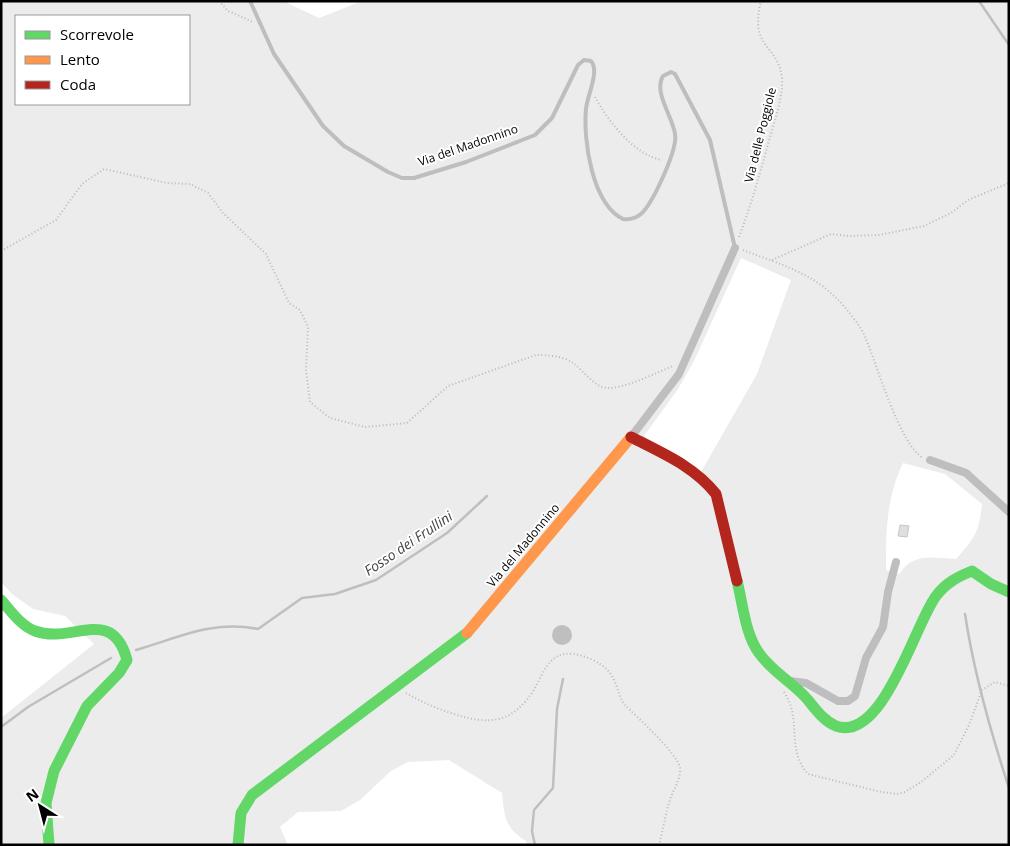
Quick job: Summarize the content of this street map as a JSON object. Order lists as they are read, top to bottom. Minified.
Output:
{"streets":{"street":["Via del Madonnino"],"path":["Via delle Poggiole"]},"crossings":[["Via delle Poggiole","Via del Madonnino"]],"water":["Fosso dei Frullini"],"legend":["Scorrevole","Lento","Coda"],"north":"top left"}
